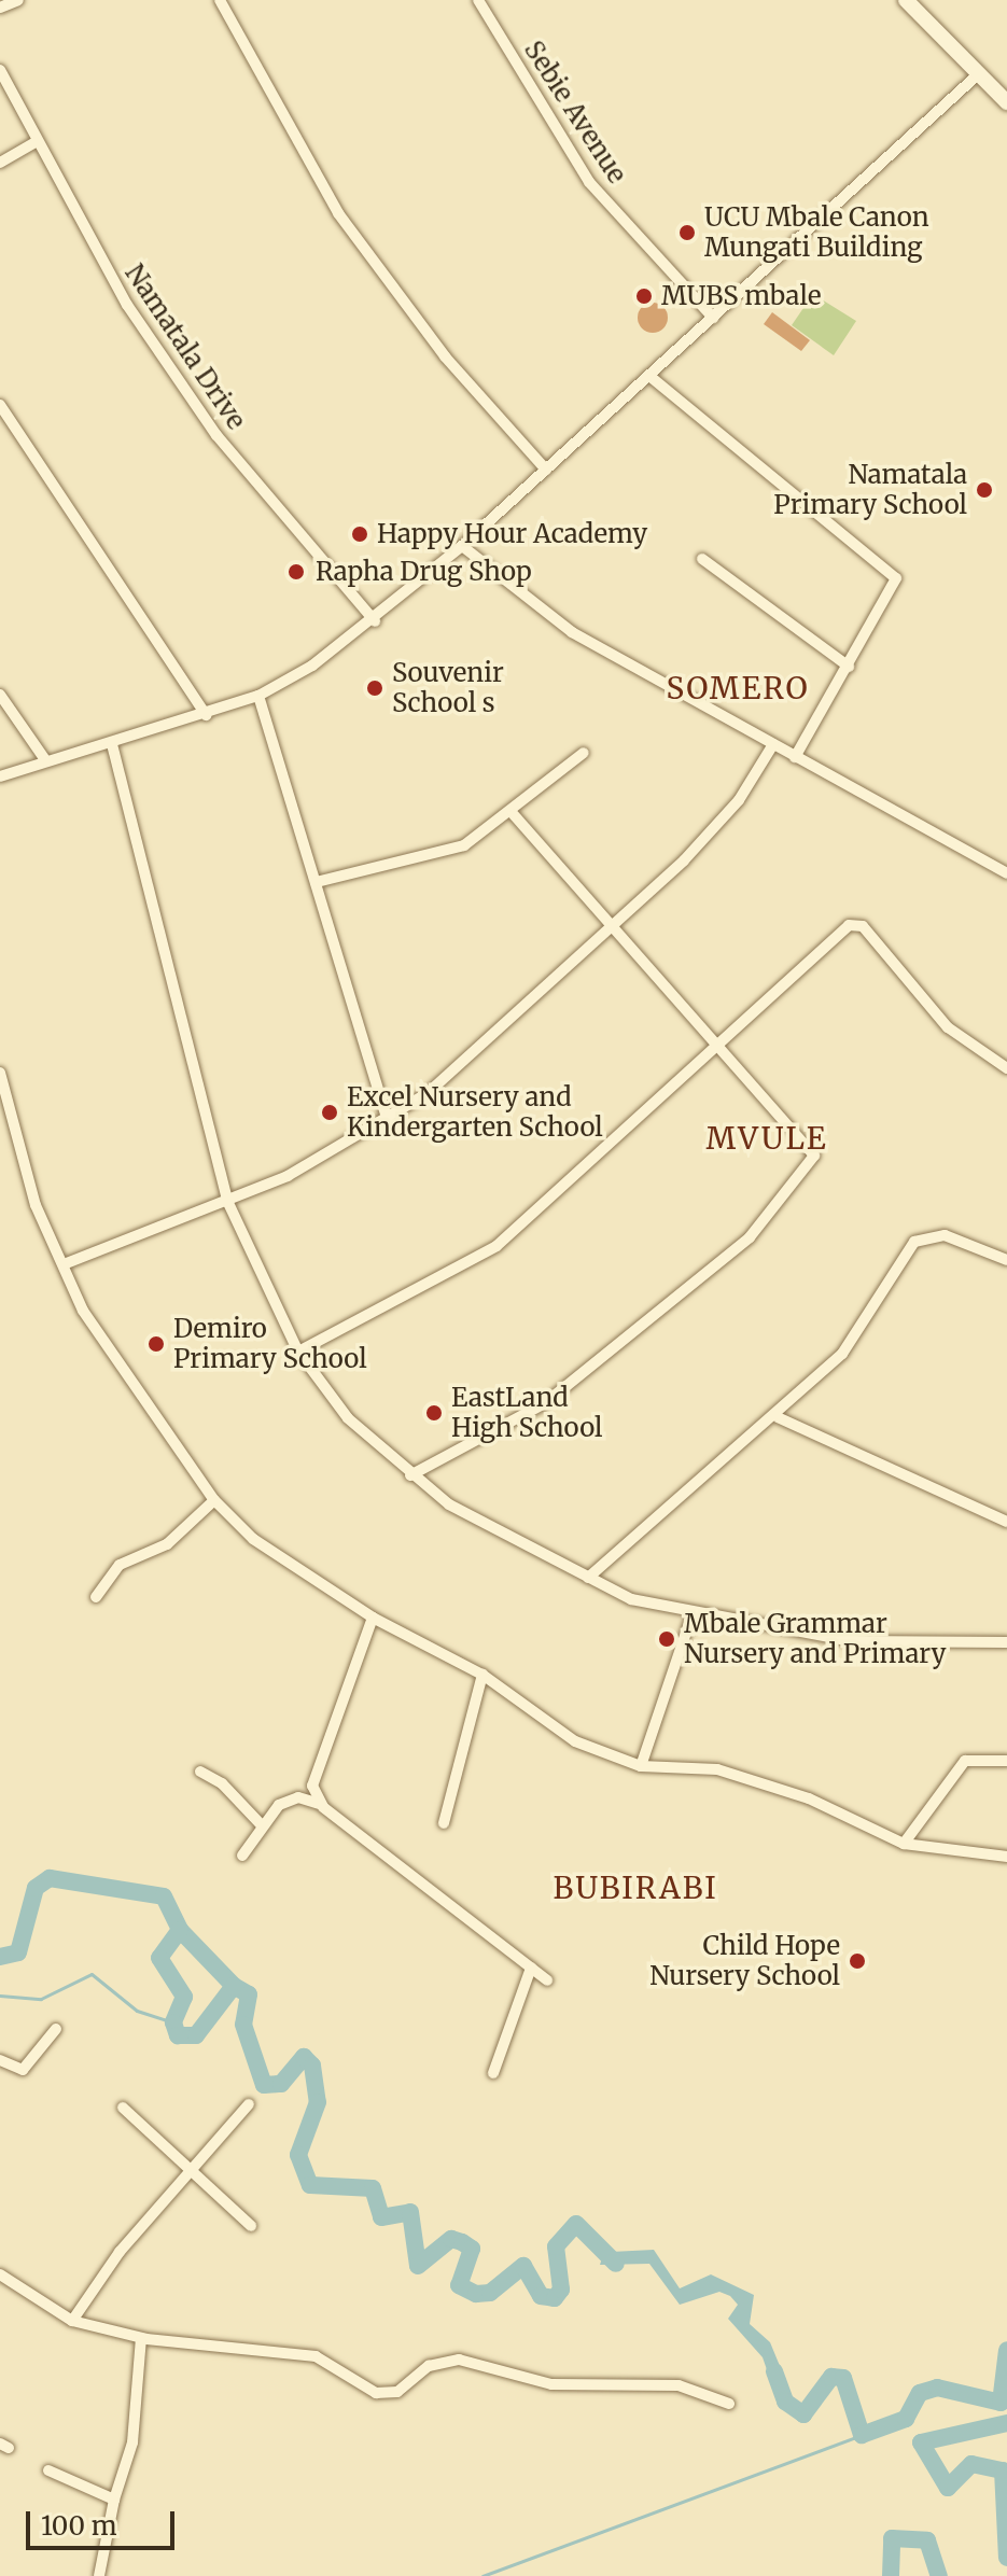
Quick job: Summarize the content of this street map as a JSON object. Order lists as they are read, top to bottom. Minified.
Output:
{"streets":{"street":["Sebie Avenue","Namatala Drive"]},"districts":["SOMERO","MVULE","BUBIRABI"],"places":["UCU Mbale Canon Mungati Building","MUBS mbale","Namatala Primary School","Happy Hour Academy","Rapha Drug Shop","Souvenir School s","Excel Nursery and Kindergarten School","Demiro Primary School","EastLand High School","Mbale Grammar Nursery and Primary","Child Hope Nursery School"],"scale_bar":"100 m"}
